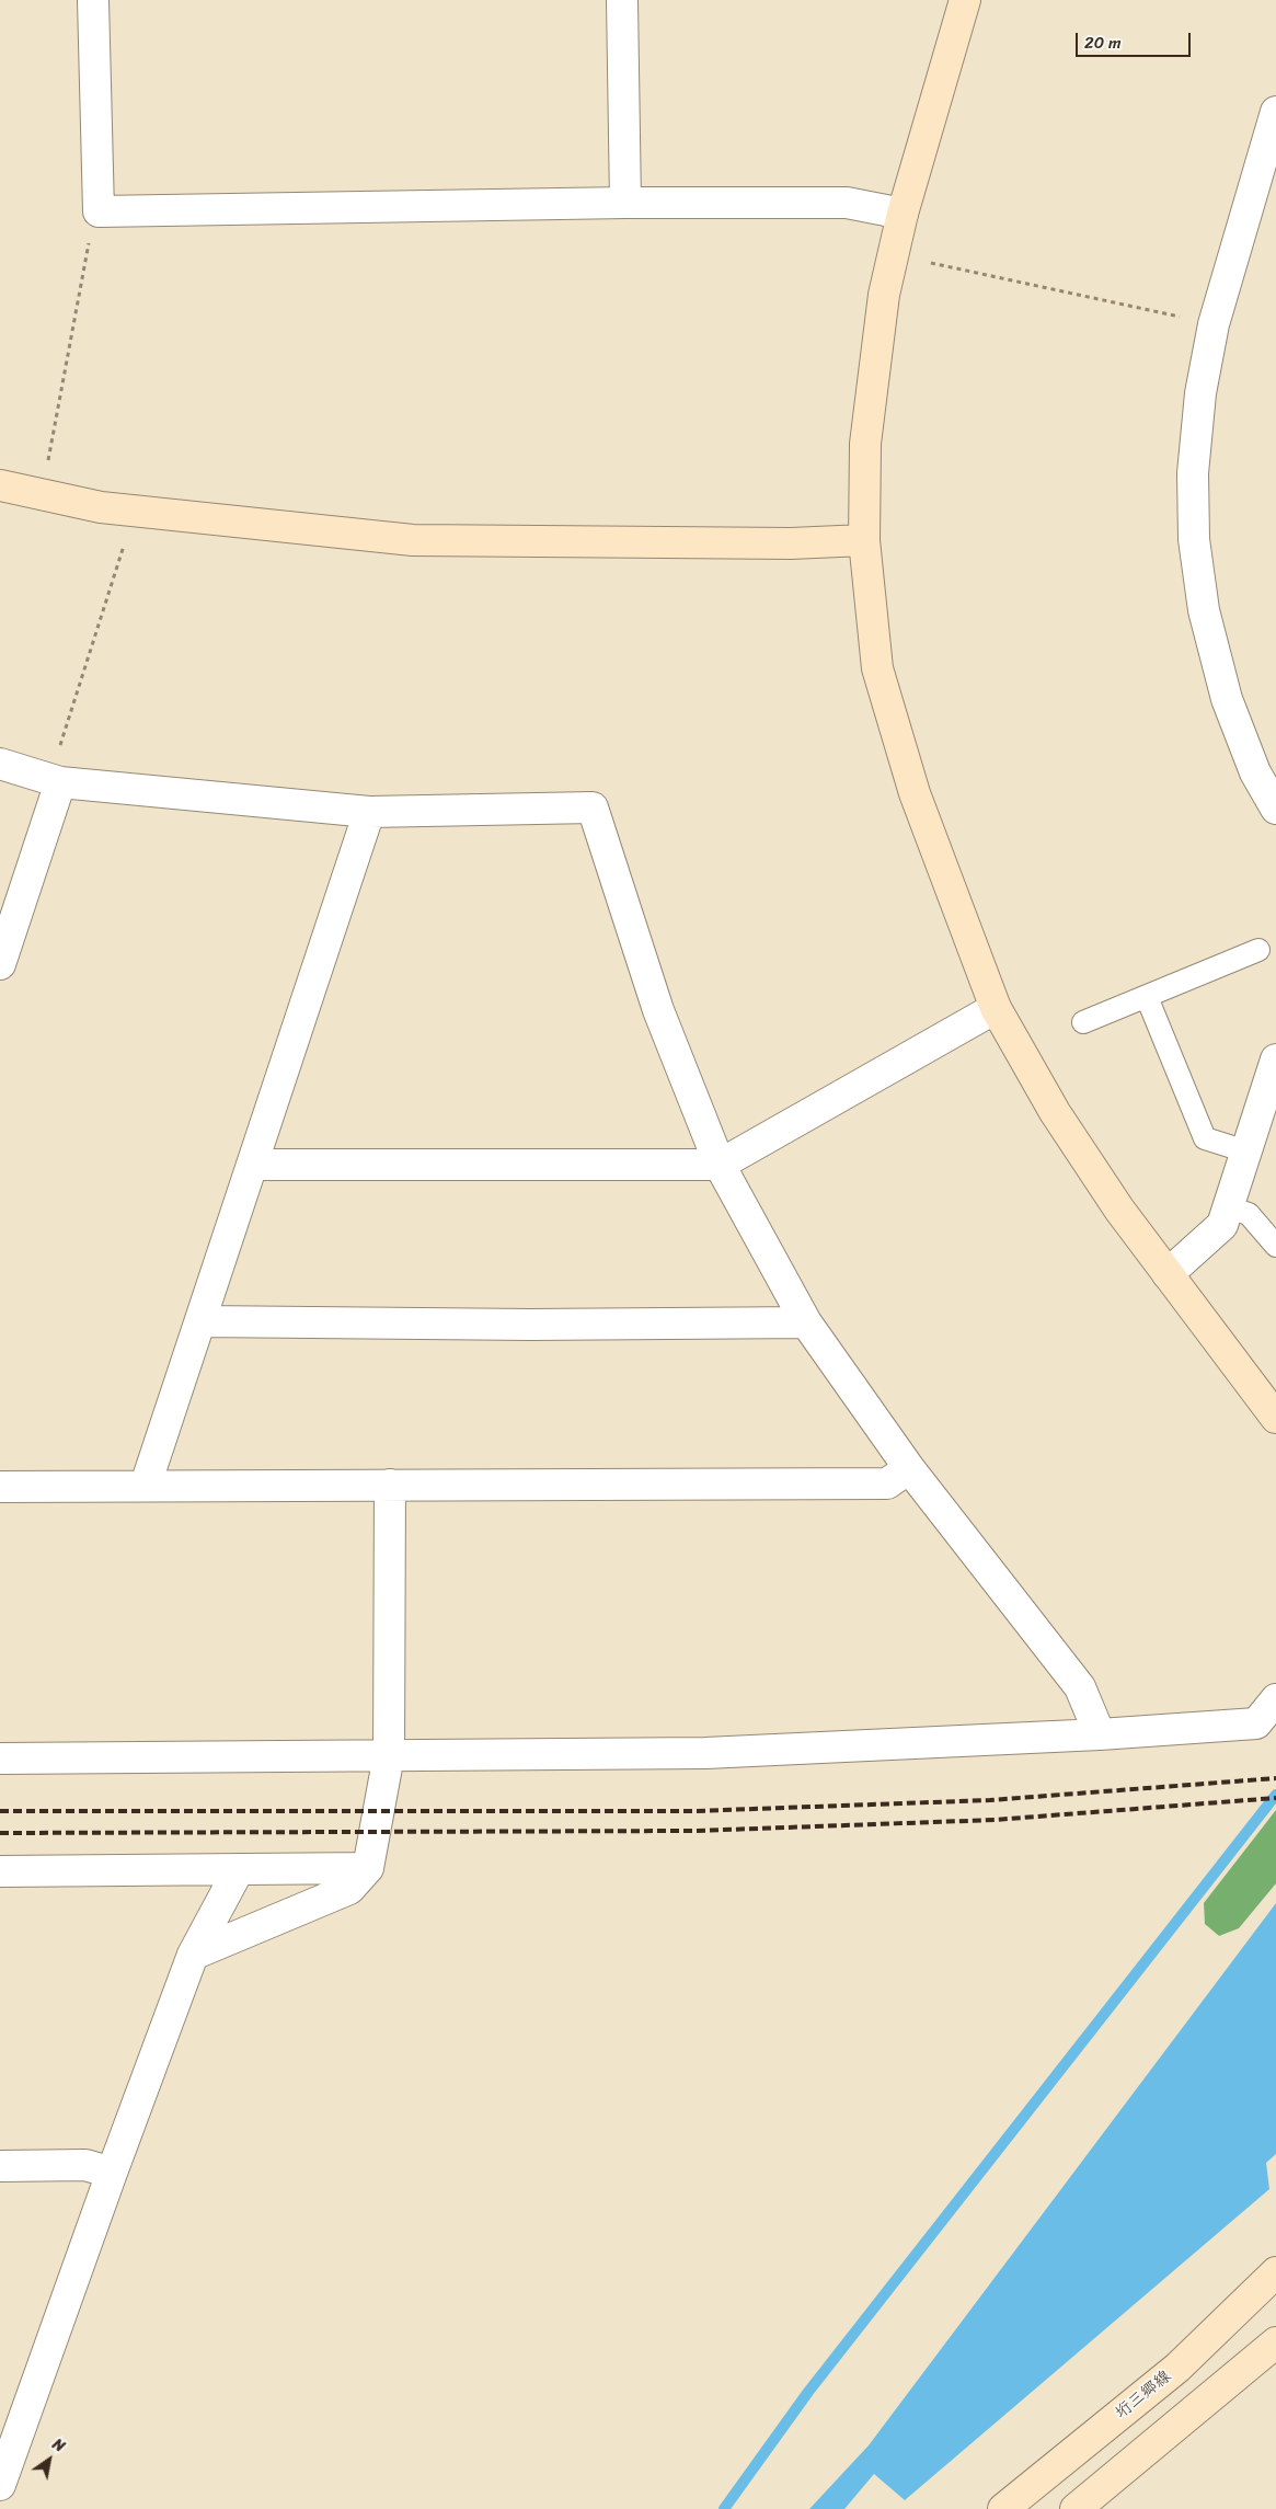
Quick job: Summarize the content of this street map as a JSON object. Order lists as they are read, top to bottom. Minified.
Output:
{"streets":{"street":["垳三郷線"]},"scale_bar":"20 m","north":"top right"}
